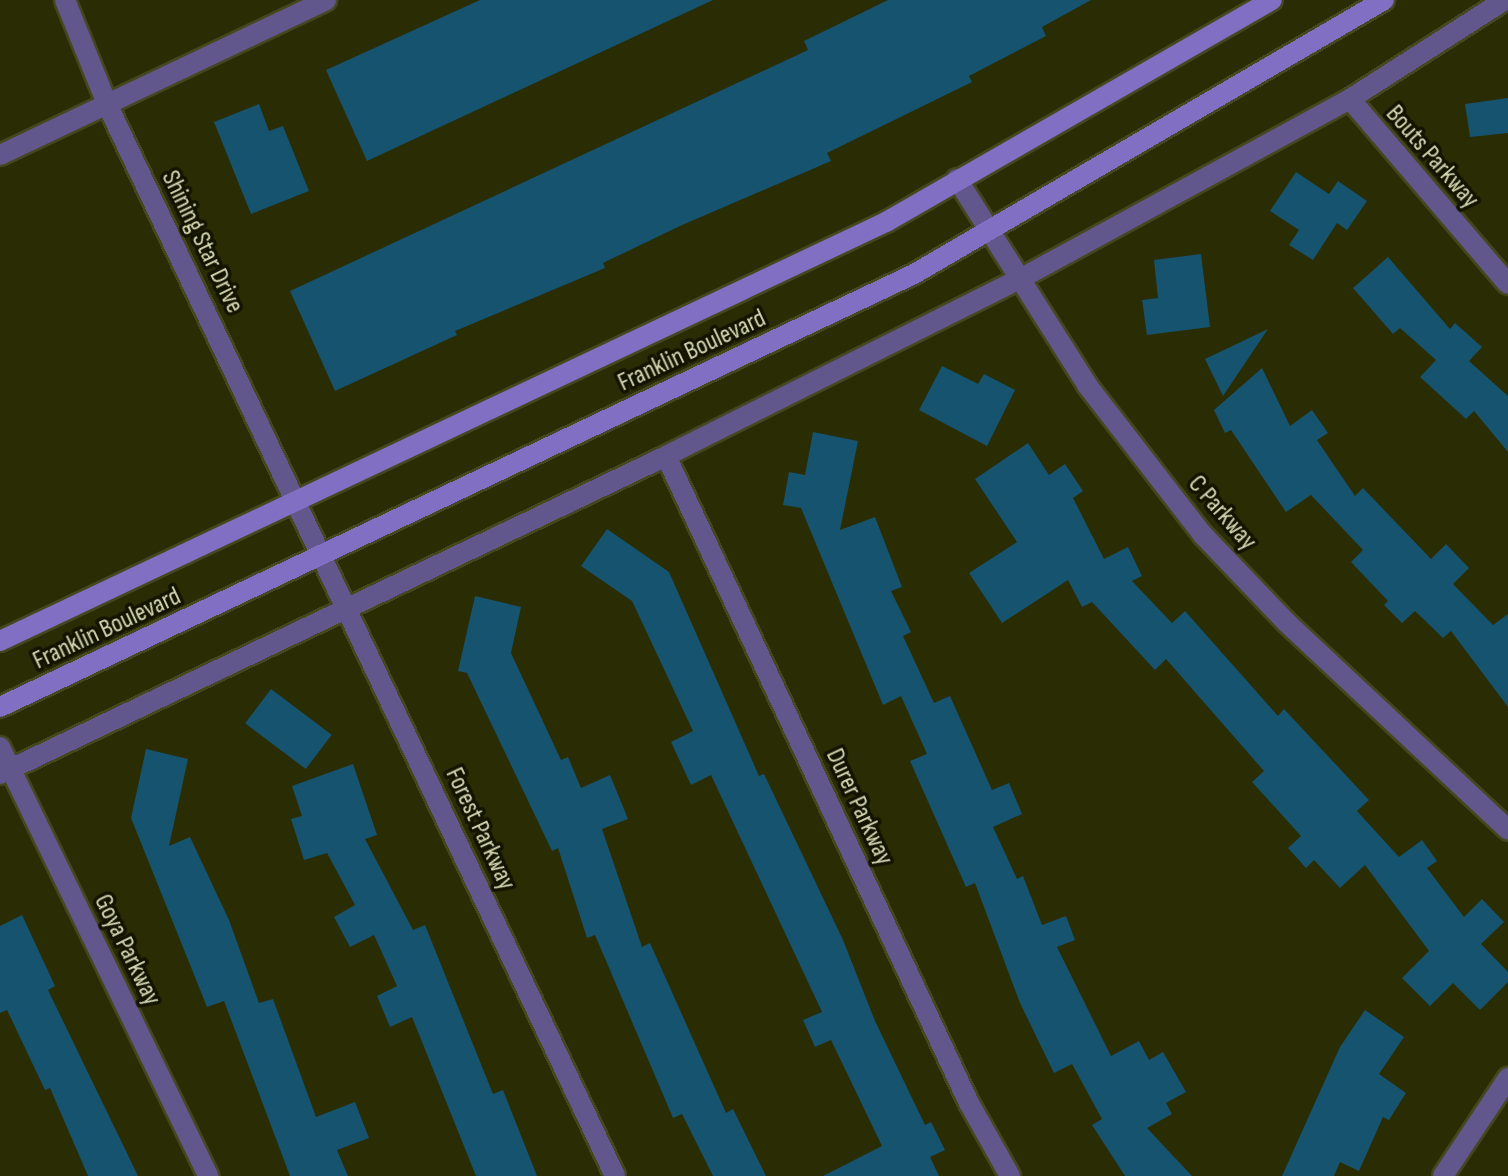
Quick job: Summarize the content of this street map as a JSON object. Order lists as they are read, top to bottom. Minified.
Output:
{"streets":{"main road":["Franklin Boulevard"],"street":["Bouts Parkway","Shining Star Drive","C Parkway","Durer Parkway","Forest Parkway","Goya Parkway"]},"crossings":[["Shining Star Drive","Franklin Boulevard"],["Shining Star Drive","Forest Parkway"],["Franklin Boulevard","C Parkway"],["Franklin Boulevard","Forest Parkway"]]}
